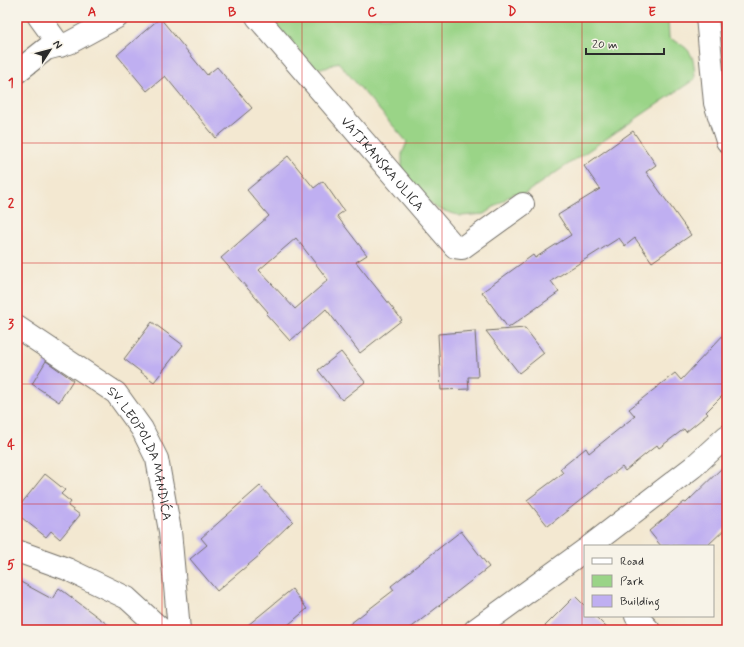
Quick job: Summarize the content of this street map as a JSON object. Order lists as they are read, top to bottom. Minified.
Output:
{"streets":{"street":["VATIKANSKA ULICA","SV. LEOPOLDA MANDIĆA"]},"legend":["Road","Park","Building"],"scale_bar":"20 m","north":"top right","grid":{"columns":["A","B","C","D","E"],"rows":["1","2","3","4","5"]}}
